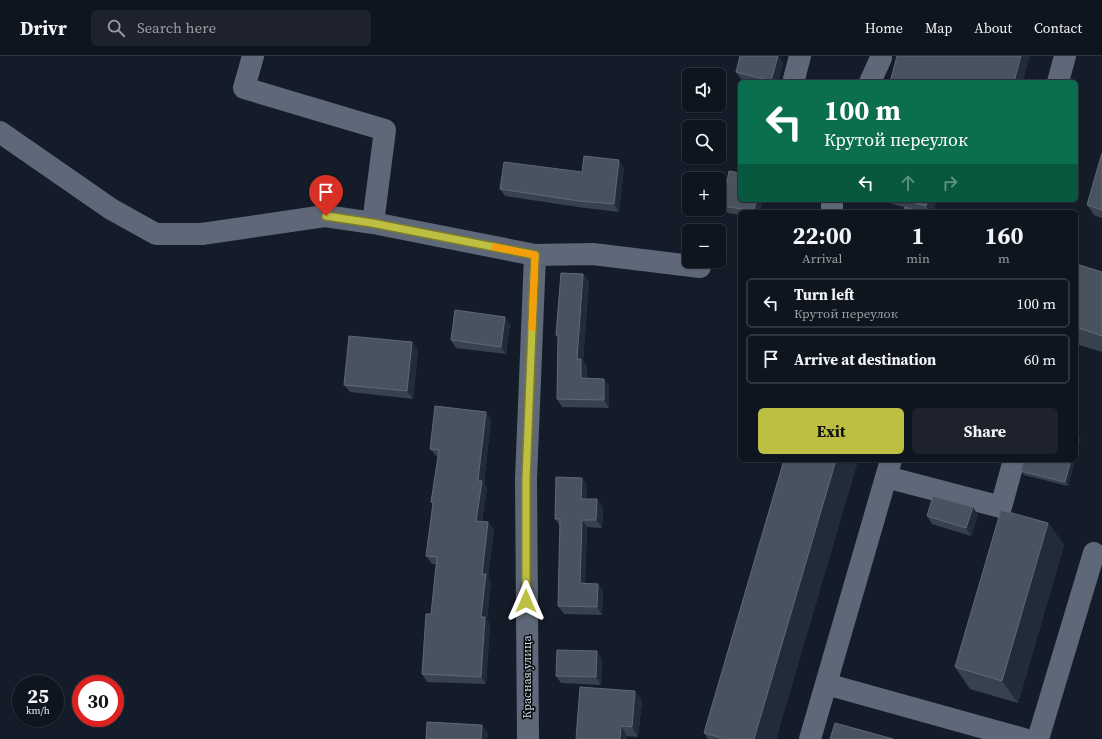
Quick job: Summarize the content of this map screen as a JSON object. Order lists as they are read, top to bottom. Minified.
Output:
{"streets":{"street":["Красная улица"]},"page":{"header":"Drivr","search":"Search here","nav":["Home","Map","About","Contact"],"map_buttons":["+","−"],"turn":["100 m","Крутой переулок"],"eta":["22:00","Arrival","1","min","160","m"],"list":[{"name":"Turn left","note":"Крутой переулок","value":"100 m"},{"name":"Arrive at destination","value":"60 m"}],"buttons":["Exit","Share"],"speed":"25 km/h","limit":"30"}}
